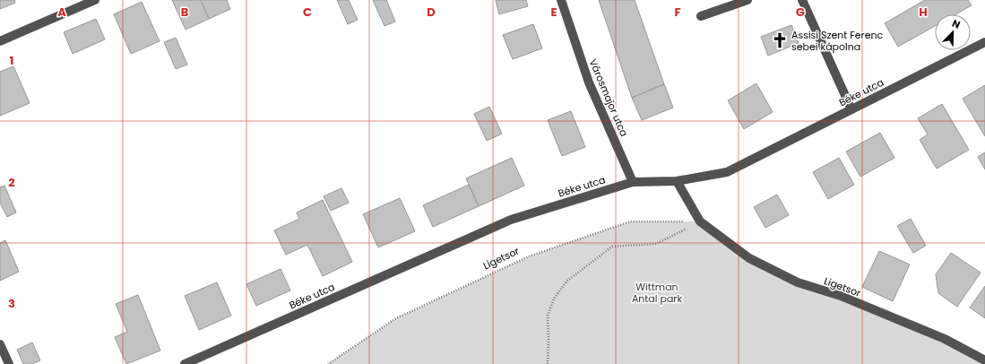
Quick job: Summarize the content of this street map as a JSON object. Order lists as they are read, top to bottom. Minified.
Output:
{"streets":{"street":["Béke utca","Városmajor utca","Ligetsor"]},"crossings":[["Béke utca","Városmajor utca"],["Béke utca","Ligetsor"]],"parks":["Wittman Antal park"],"places":{"church":["Assisi Szent Ferenc sebei kápolna"]},"north":"top right","grid":{"columns":["A","B","C","D","E","F","G","H"],"rows":["1","2","3"]}}
